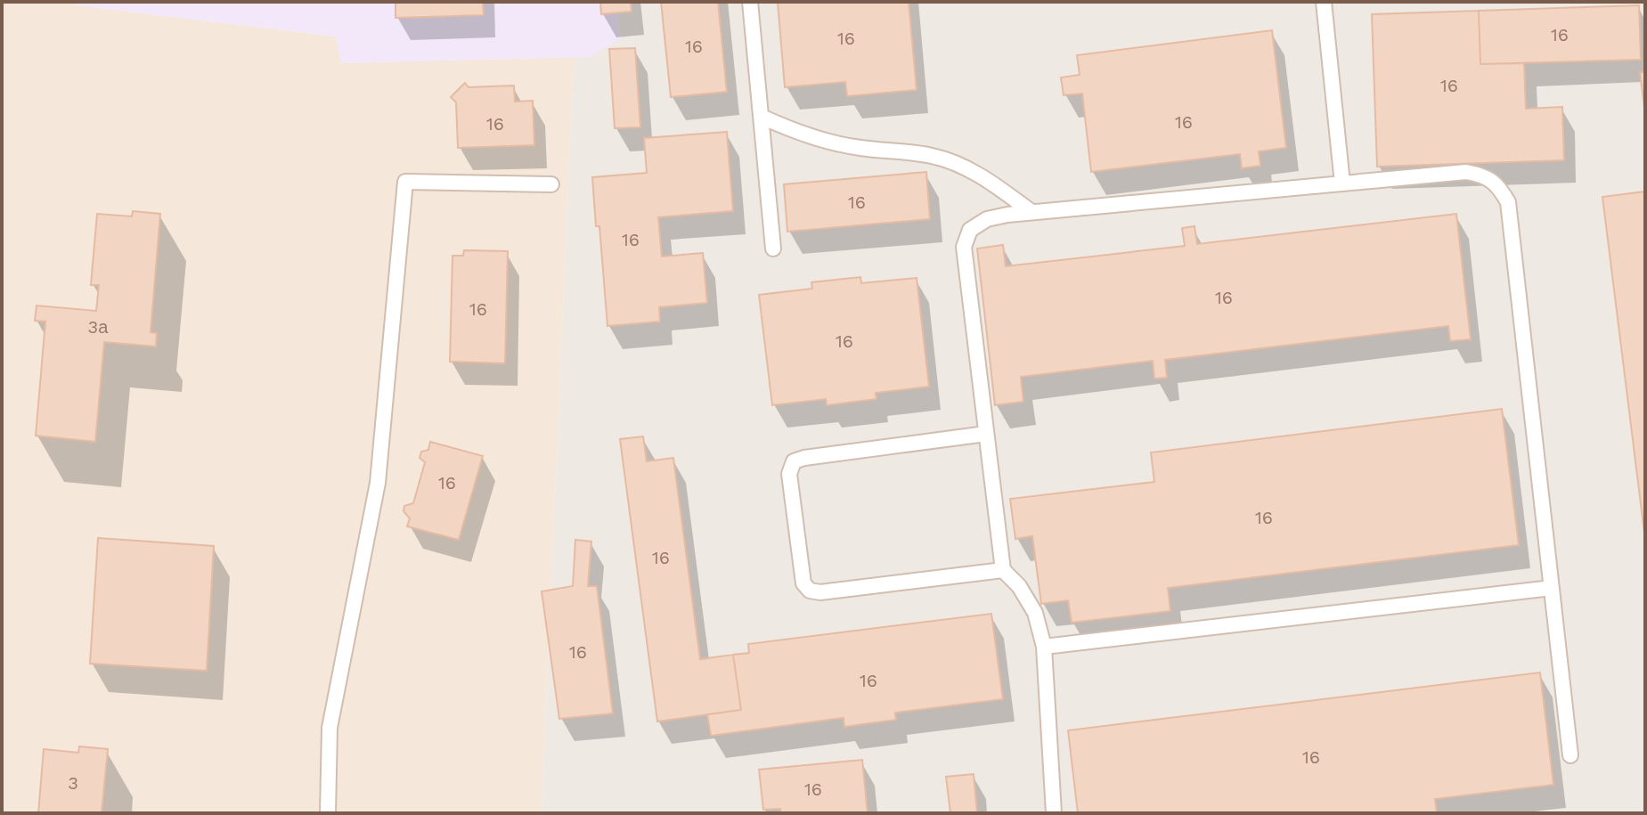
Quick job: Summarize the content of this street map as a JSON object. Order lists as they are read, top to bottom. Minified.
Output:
{"house_numbers":["16","16","16","16","16","16","16","16","16","16","3а","16","16","16","16","16","16","16","3","16"]}
